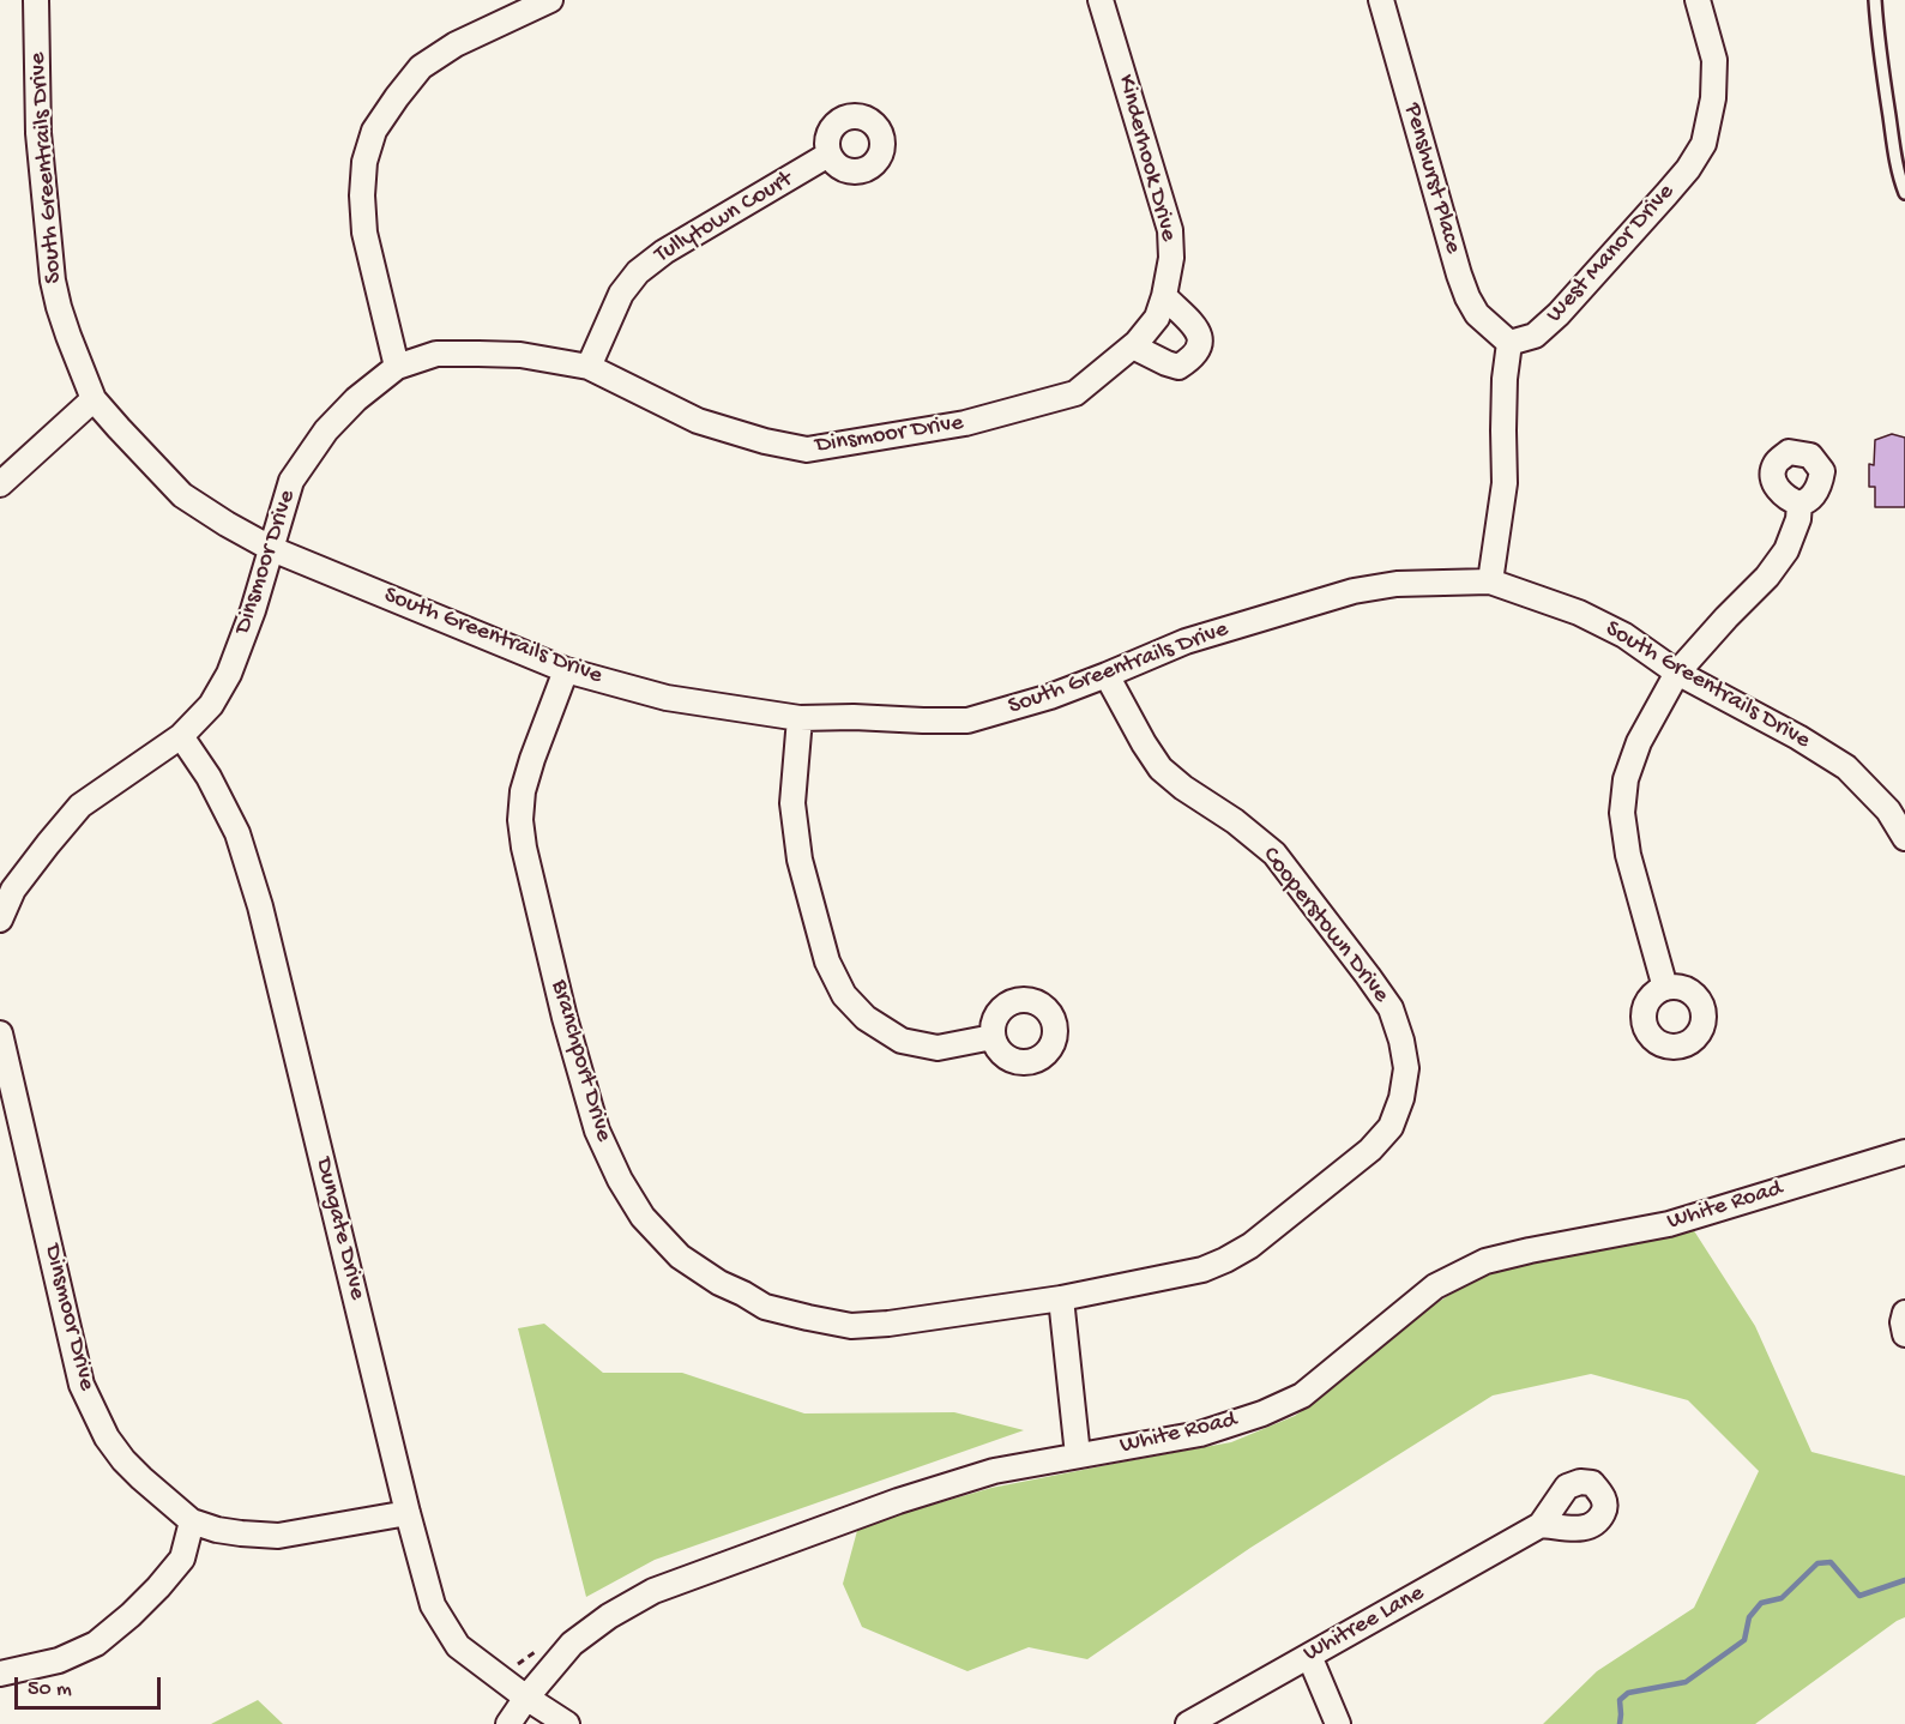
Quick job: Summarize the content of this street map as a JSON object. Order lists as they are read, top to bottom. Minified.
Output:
{"streets":{"street":["Kinderhook Drive","South Greentrails Drive","Penshurst Place","Tullytown Court","West Manor Drive","Dinsmoor Drive","Cooperstown Drive","Branchport Drive","White Road","Dungate Drive","Whitree Lane"]},"crossings":[["Kinderhook Drive","Dinsmoor Drive"],["South Greentrails Drive","Dinsmoor Drive"],["South Greentrails Drive","Cooperstown Drive"],["South Greentrails Drive","Branchport Drive"],["Penshurst Place","West Manor Drive"],["Tullytown Court","Dinsmoor Drive"],["Dinsmoor Drive","Dungate Drive"],["Cooperstown Drive","Branchport Drive"],["White Road","Dungate Drive"]],"scale_bar":"50 m"}
